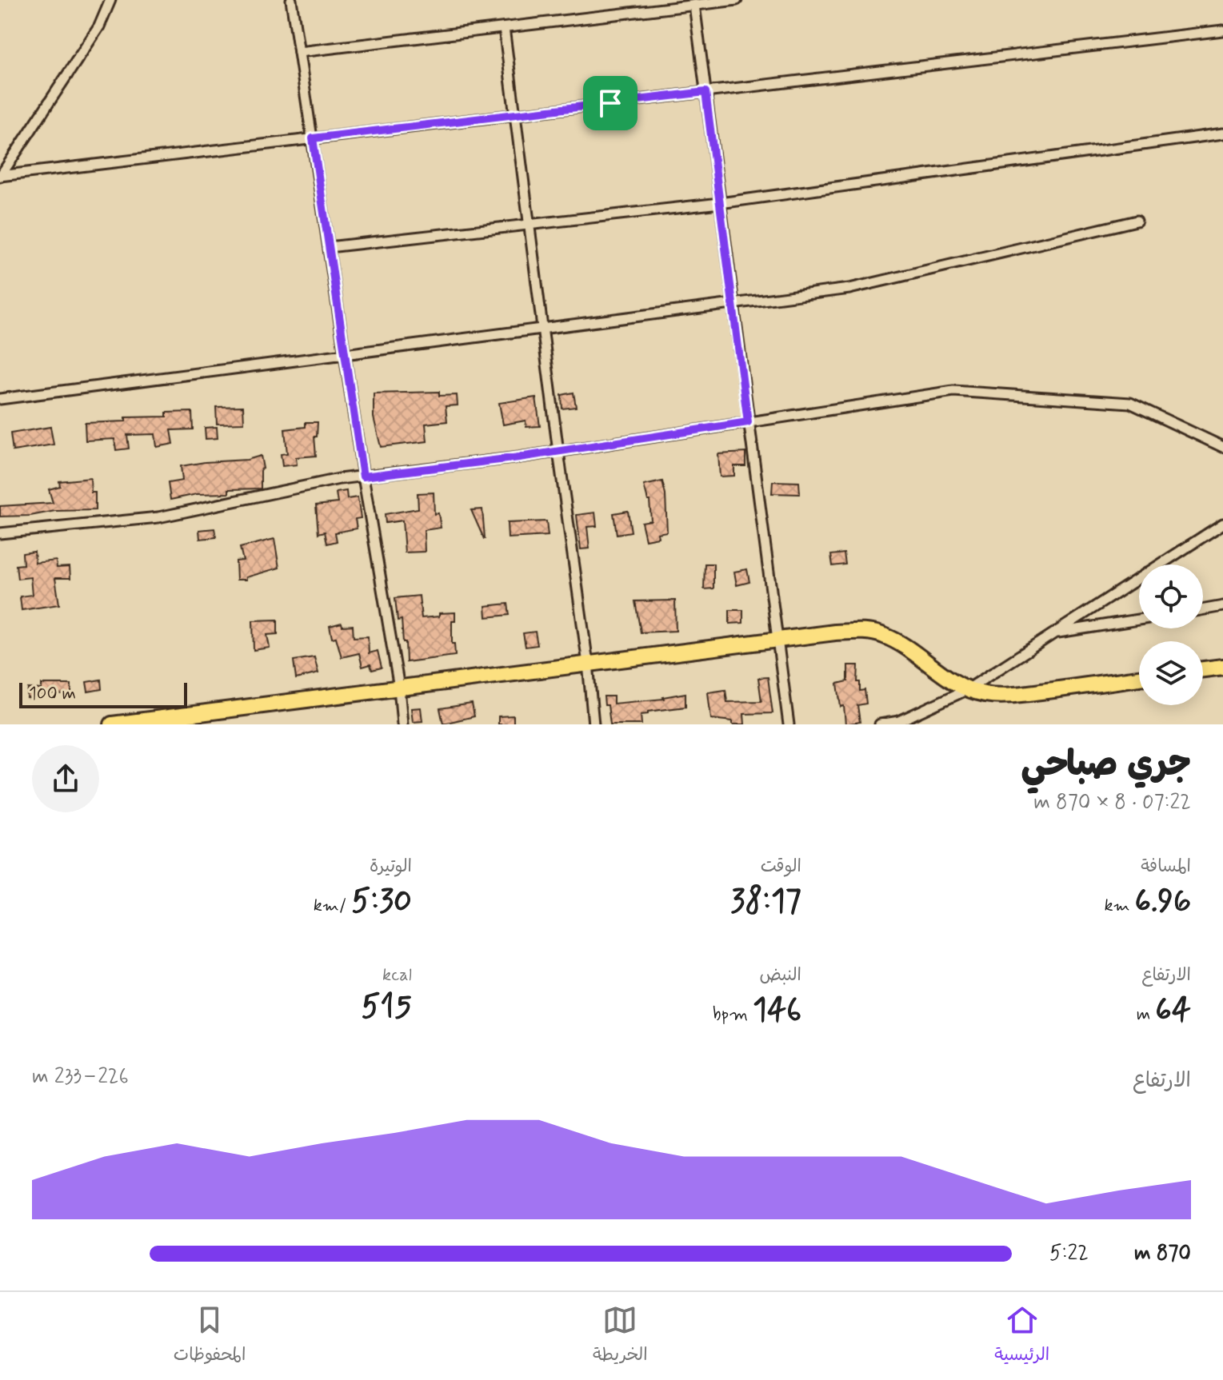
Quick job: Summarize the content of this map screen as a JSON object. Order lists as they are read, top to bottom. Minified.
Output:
{"scale_bar":"100 m","page":{"scale":"100 m","heading":["جري صباحي","07:22 · 8 × 870 m"],"stats":[["المسافة","6.96 km"],["الوقت","38:17"],["الوتيرة","5:30 /km"],["الارتفاع","64 m"],["النبض","146 bpm"],["kcal","515"]],"chart":["الارتفاع","226–233 m"],"list":[{"name":"870 m","note":"5:22"}],"tabs":["الرئيسية","الخريطة","المحفوظات"]}}
